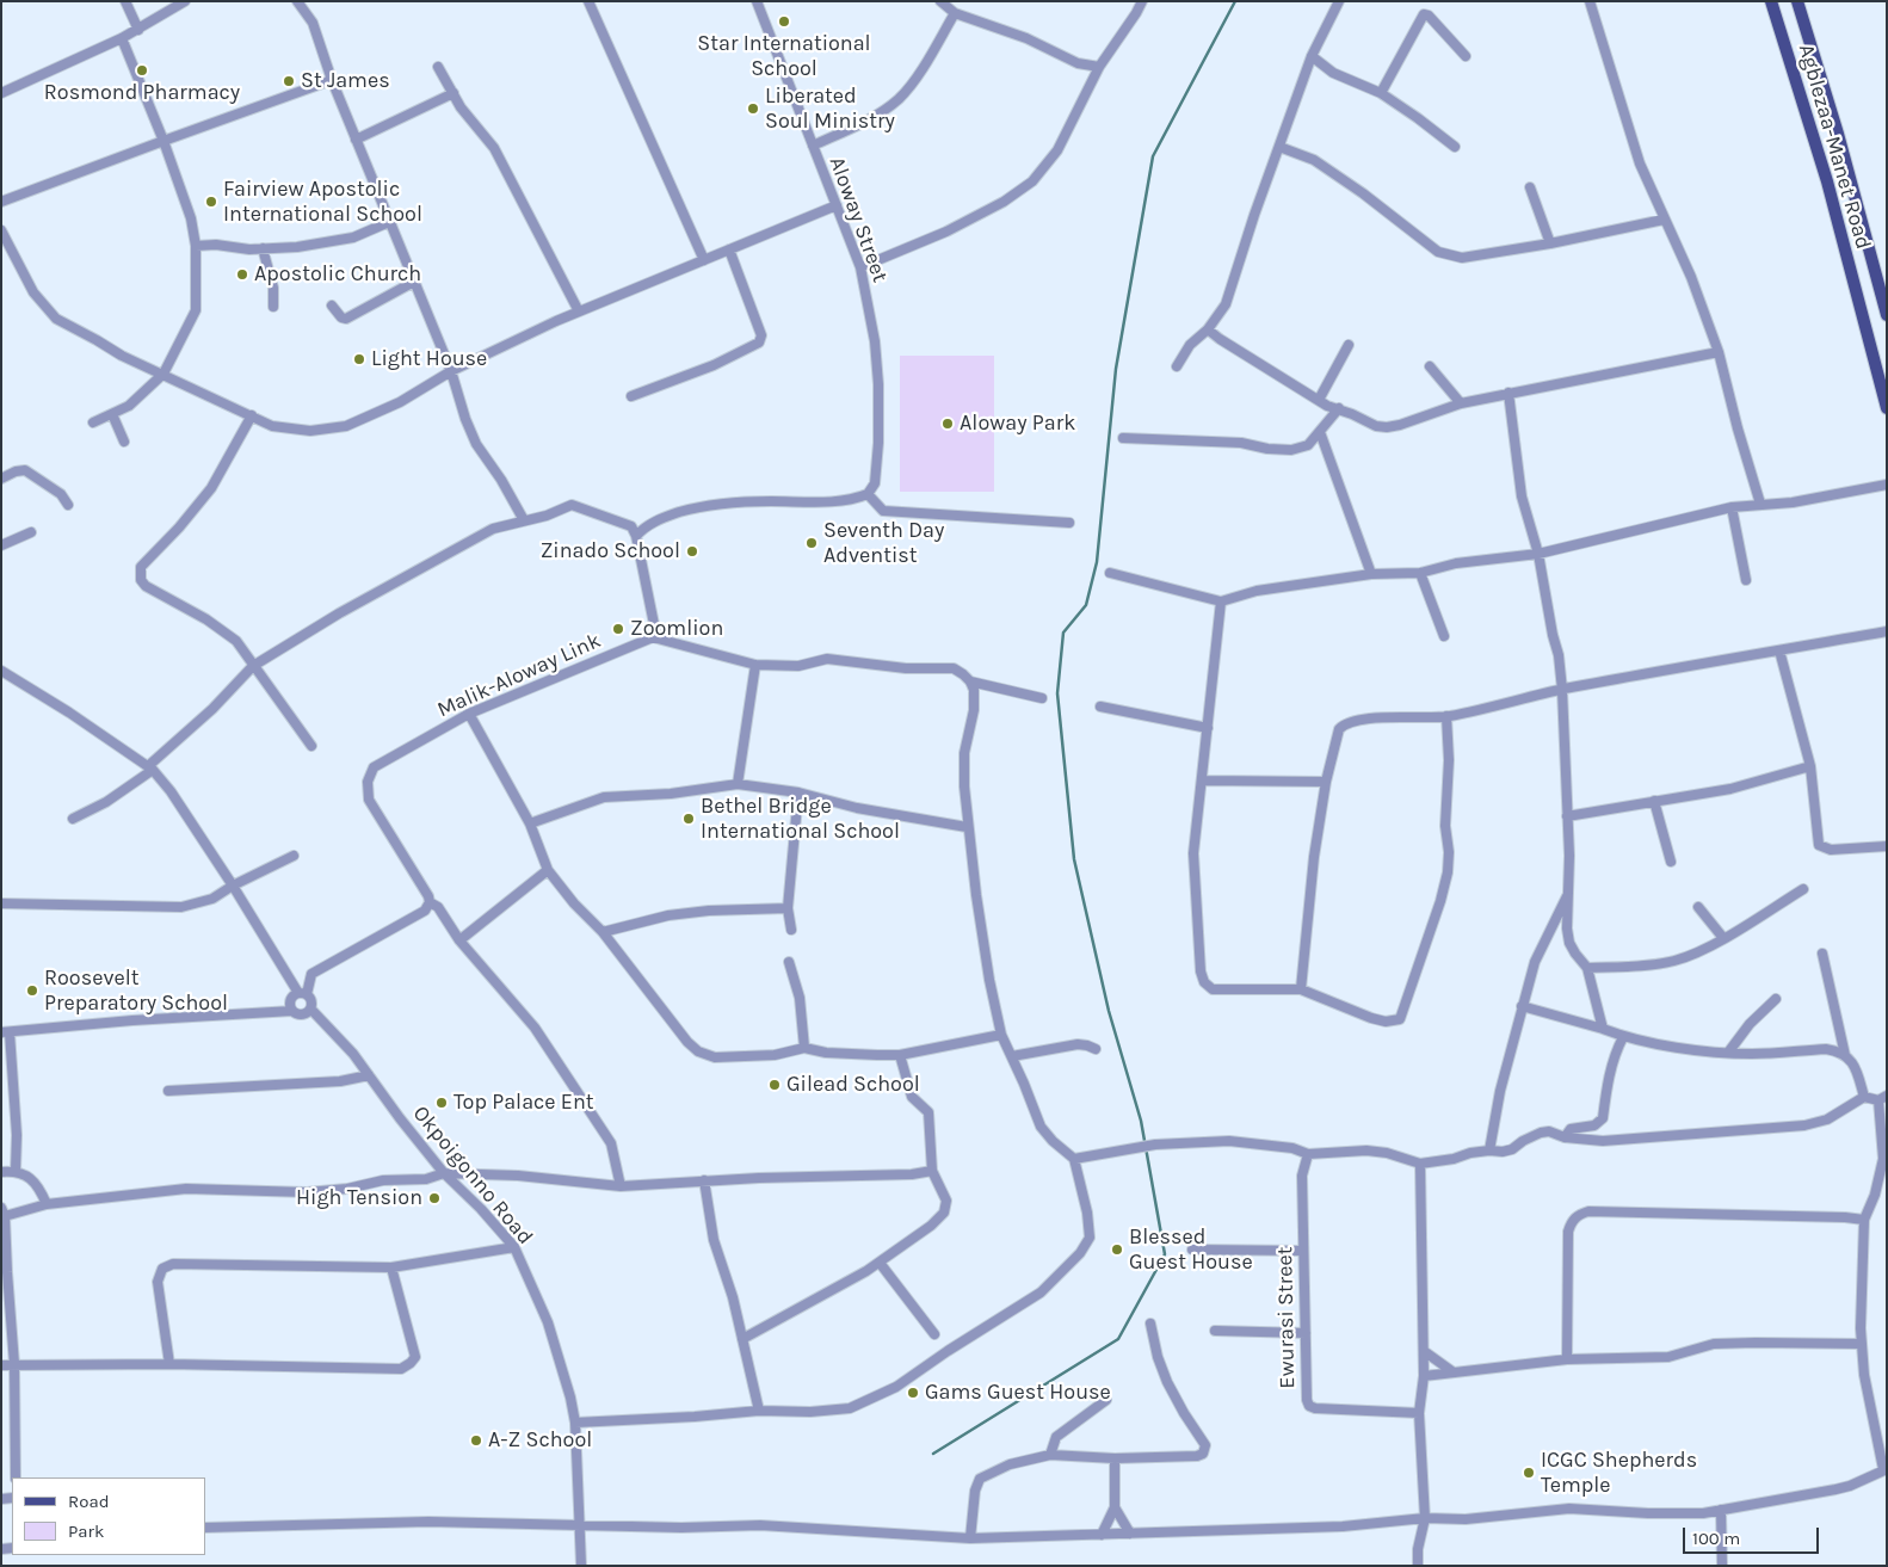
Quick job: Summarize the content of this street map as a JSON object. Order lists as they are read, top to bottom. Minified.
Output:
{"streets":{"main road":["Agblezaa-Manet Road"],"street":["Aloway Street","Malik-Aloway Link","Okpoigonno Road","Ewurasi Street"]},"places":["Star International School","Rosmond Pharmacy","St James","Liberated Soul Ministry","Fairview Apostolic International School","Apostolic Church","Light House","Aloway Park","Seventh Day Adventist","Zinado School","Zoomlion","Bethel Bridge International School","Roosevelt Preparatory School","Gilead School","Top Palace Ent","High Tension","Blessed Guest House","Gams Guest House","A-Z School","ICGC Shepherds Temple"],"legend":["Road","Park"],"scale_bar":"100 m"}
